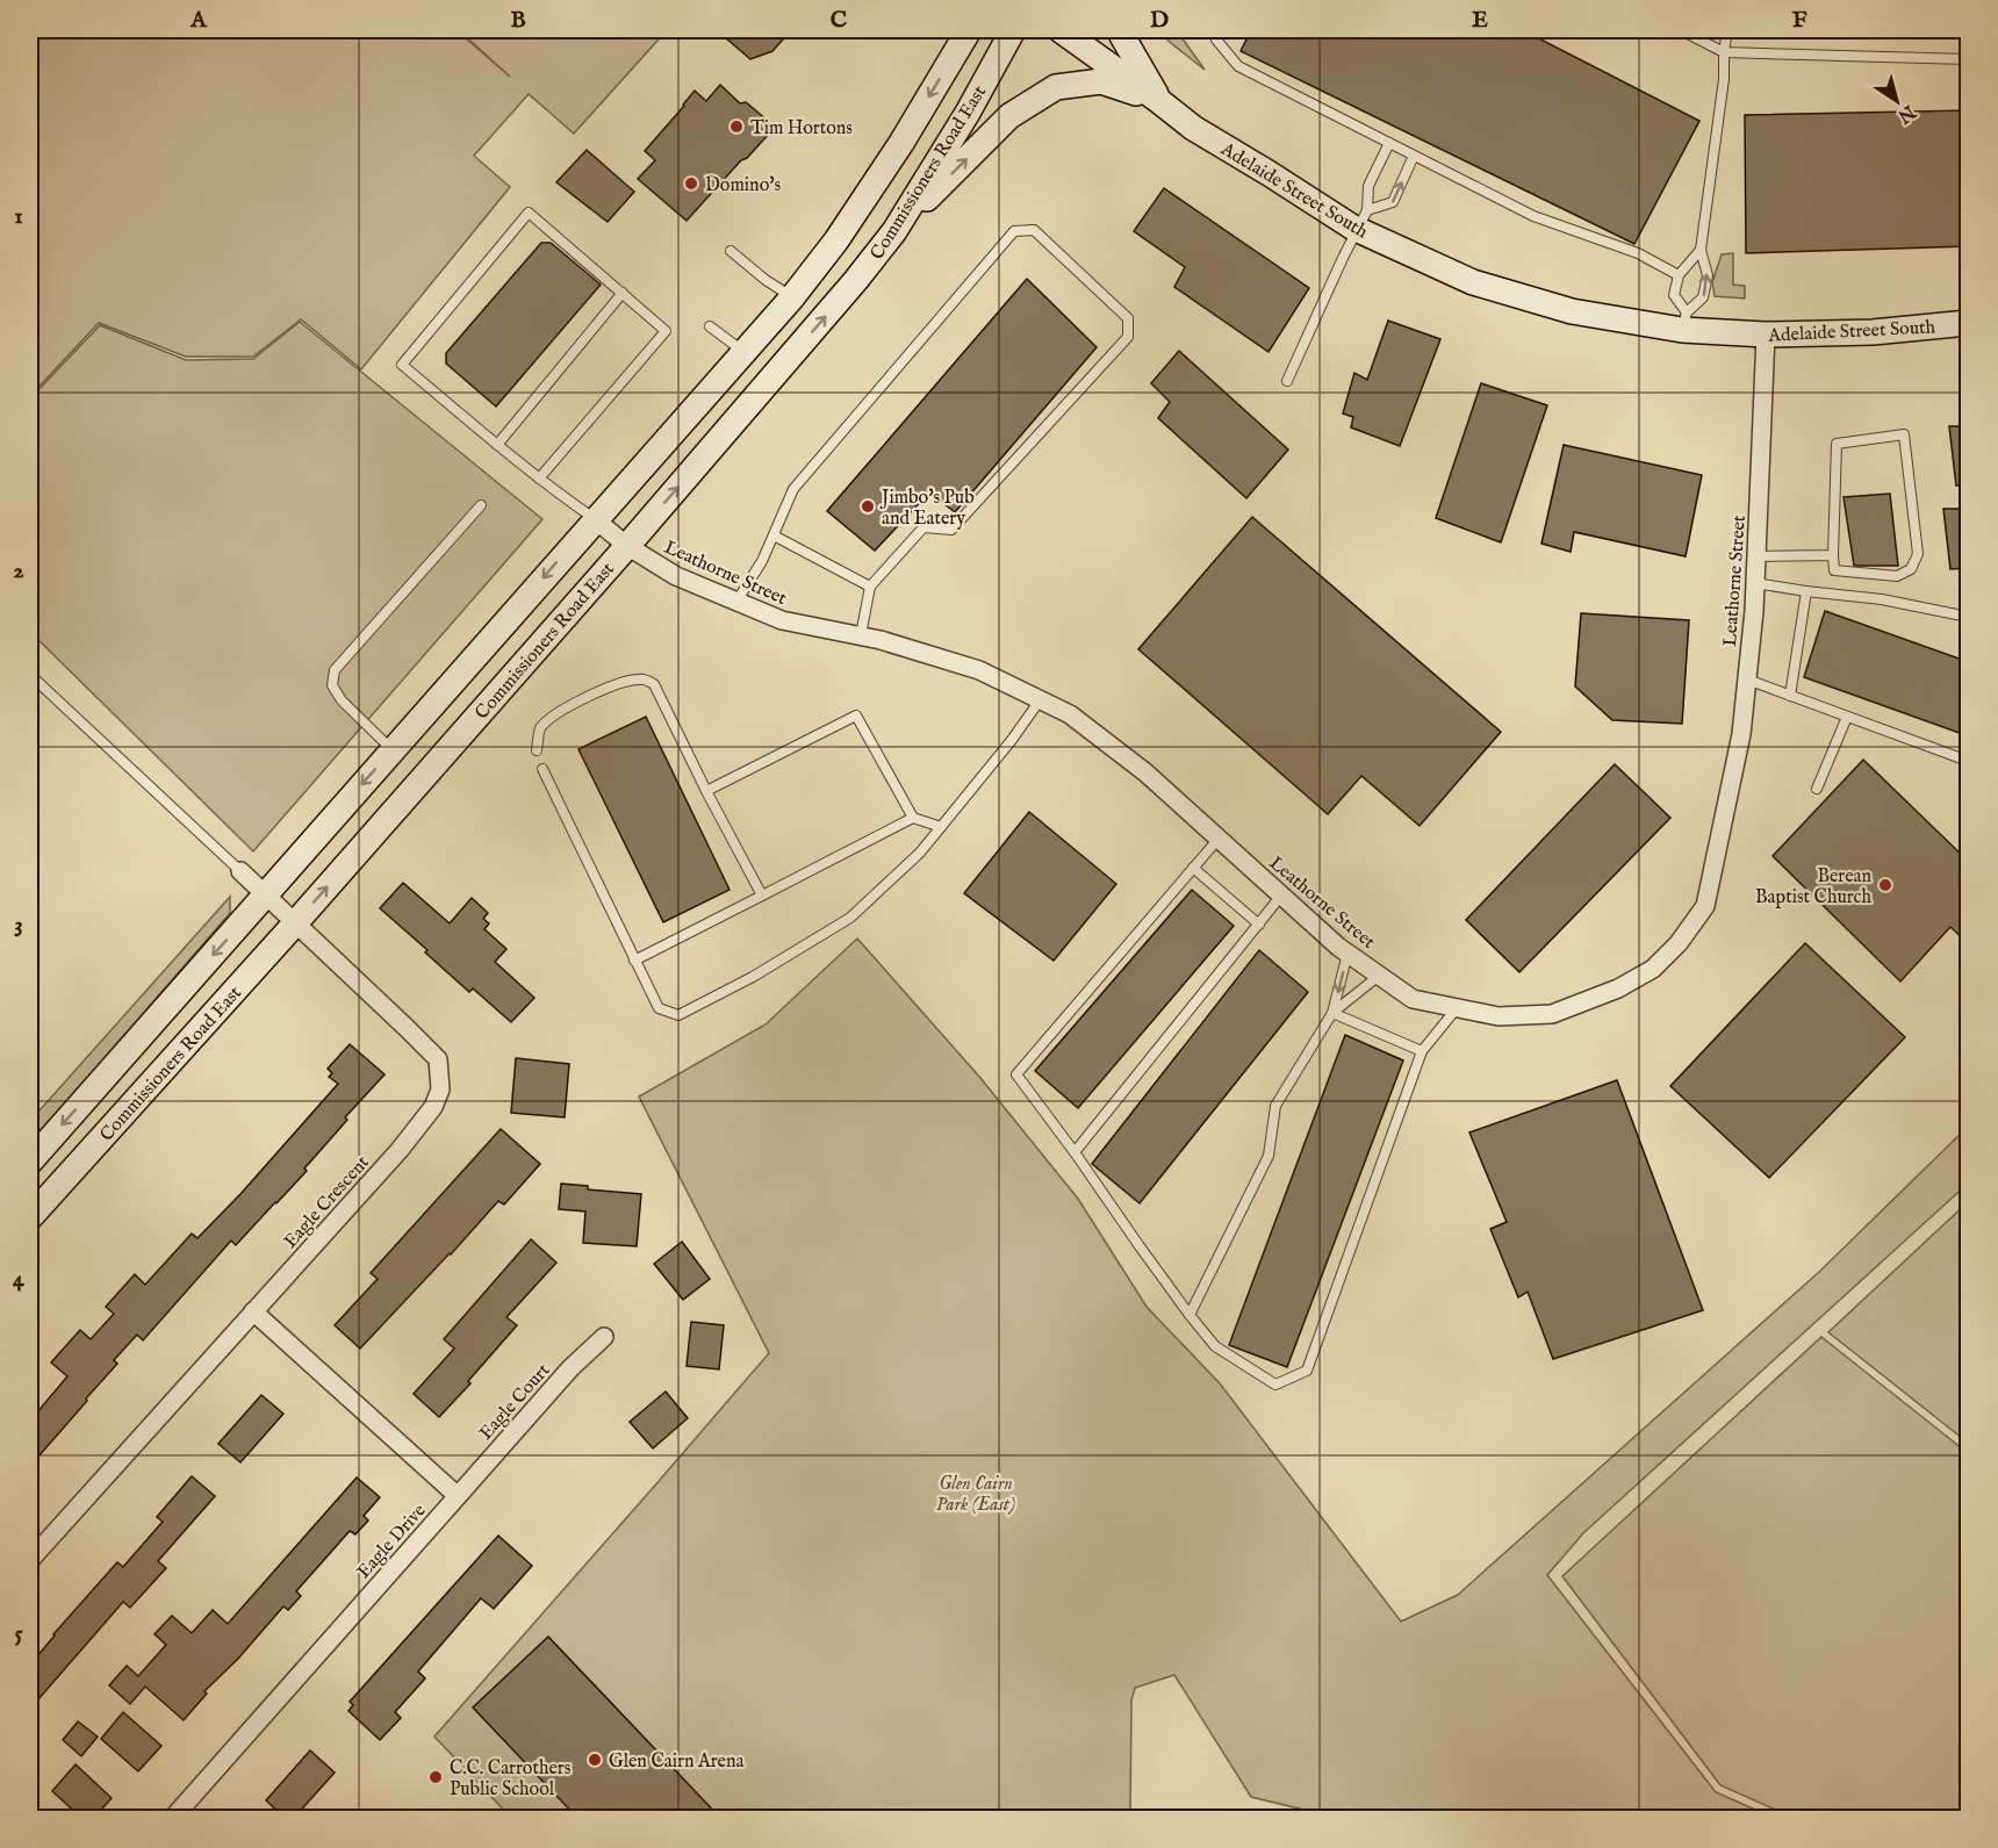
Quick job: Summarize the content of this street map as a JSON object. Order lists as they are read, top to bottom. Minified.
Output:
{"streets":{"main road":["Commissioners Road East","Adelaide Street South"],"street":["Leathorne Street","Eagle Crescent","Eagle Court","Eagle Drive"]},"crossings":[["Commissioners Road East","Leathorne Street"],["Commissioners Road East","Eagle Crescent"],["Adelaide Street South","Leathorne Street"],["Eagle Court","Eagle Drive"]],"parks":["Glen Cairn Park (East)"],"places":["Tim Hortons","Domino's","Jimbo's Pub and Eatery","Berean Baptist Church","Glen Cairn Arena","C.C. Carrothers Public School"],"north":"bottom right","grid":{"columns":["A","B","C","D","E","F"],"rows":["1","2","3","4","5"]}}
